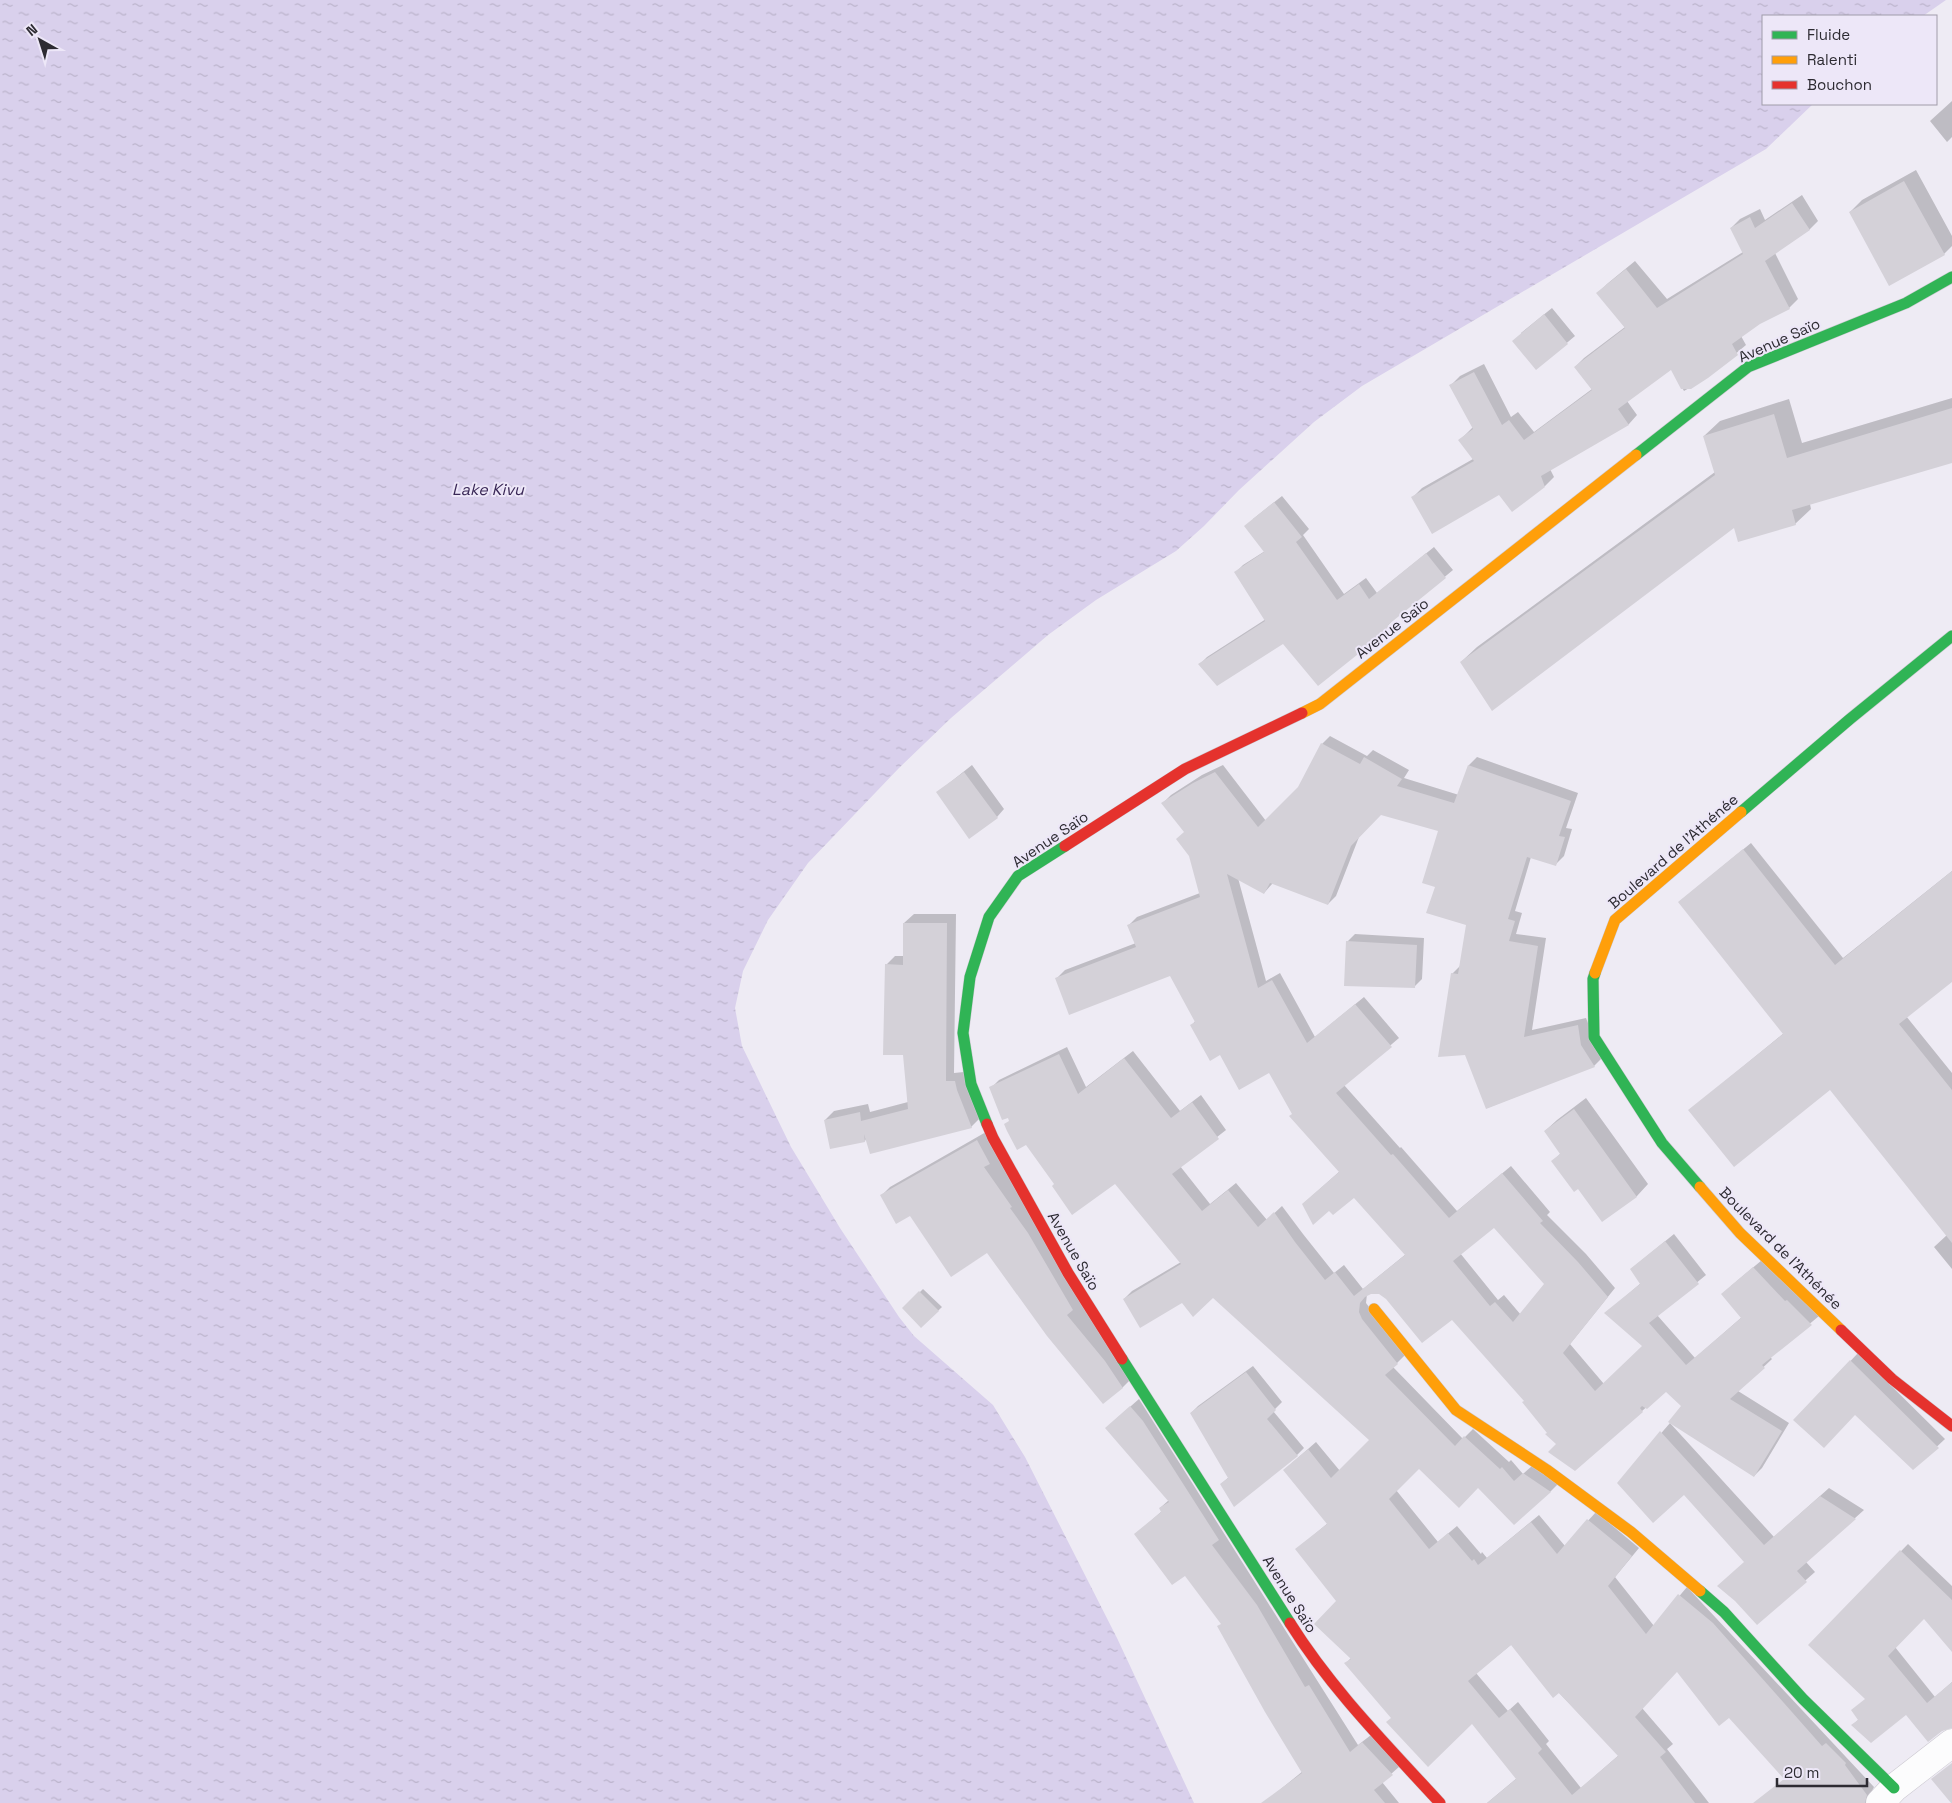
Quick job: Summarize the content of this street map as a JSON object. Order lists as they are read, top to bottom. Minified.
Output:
{"streets":{"street":["Avenue Saïo","Boulevard de l'Athénée"]},"water":["Lake Kivu"],"legend":["Fluide","Ralenti","Bouchon"],"scale_bar":"20 m","north":"top left"}
